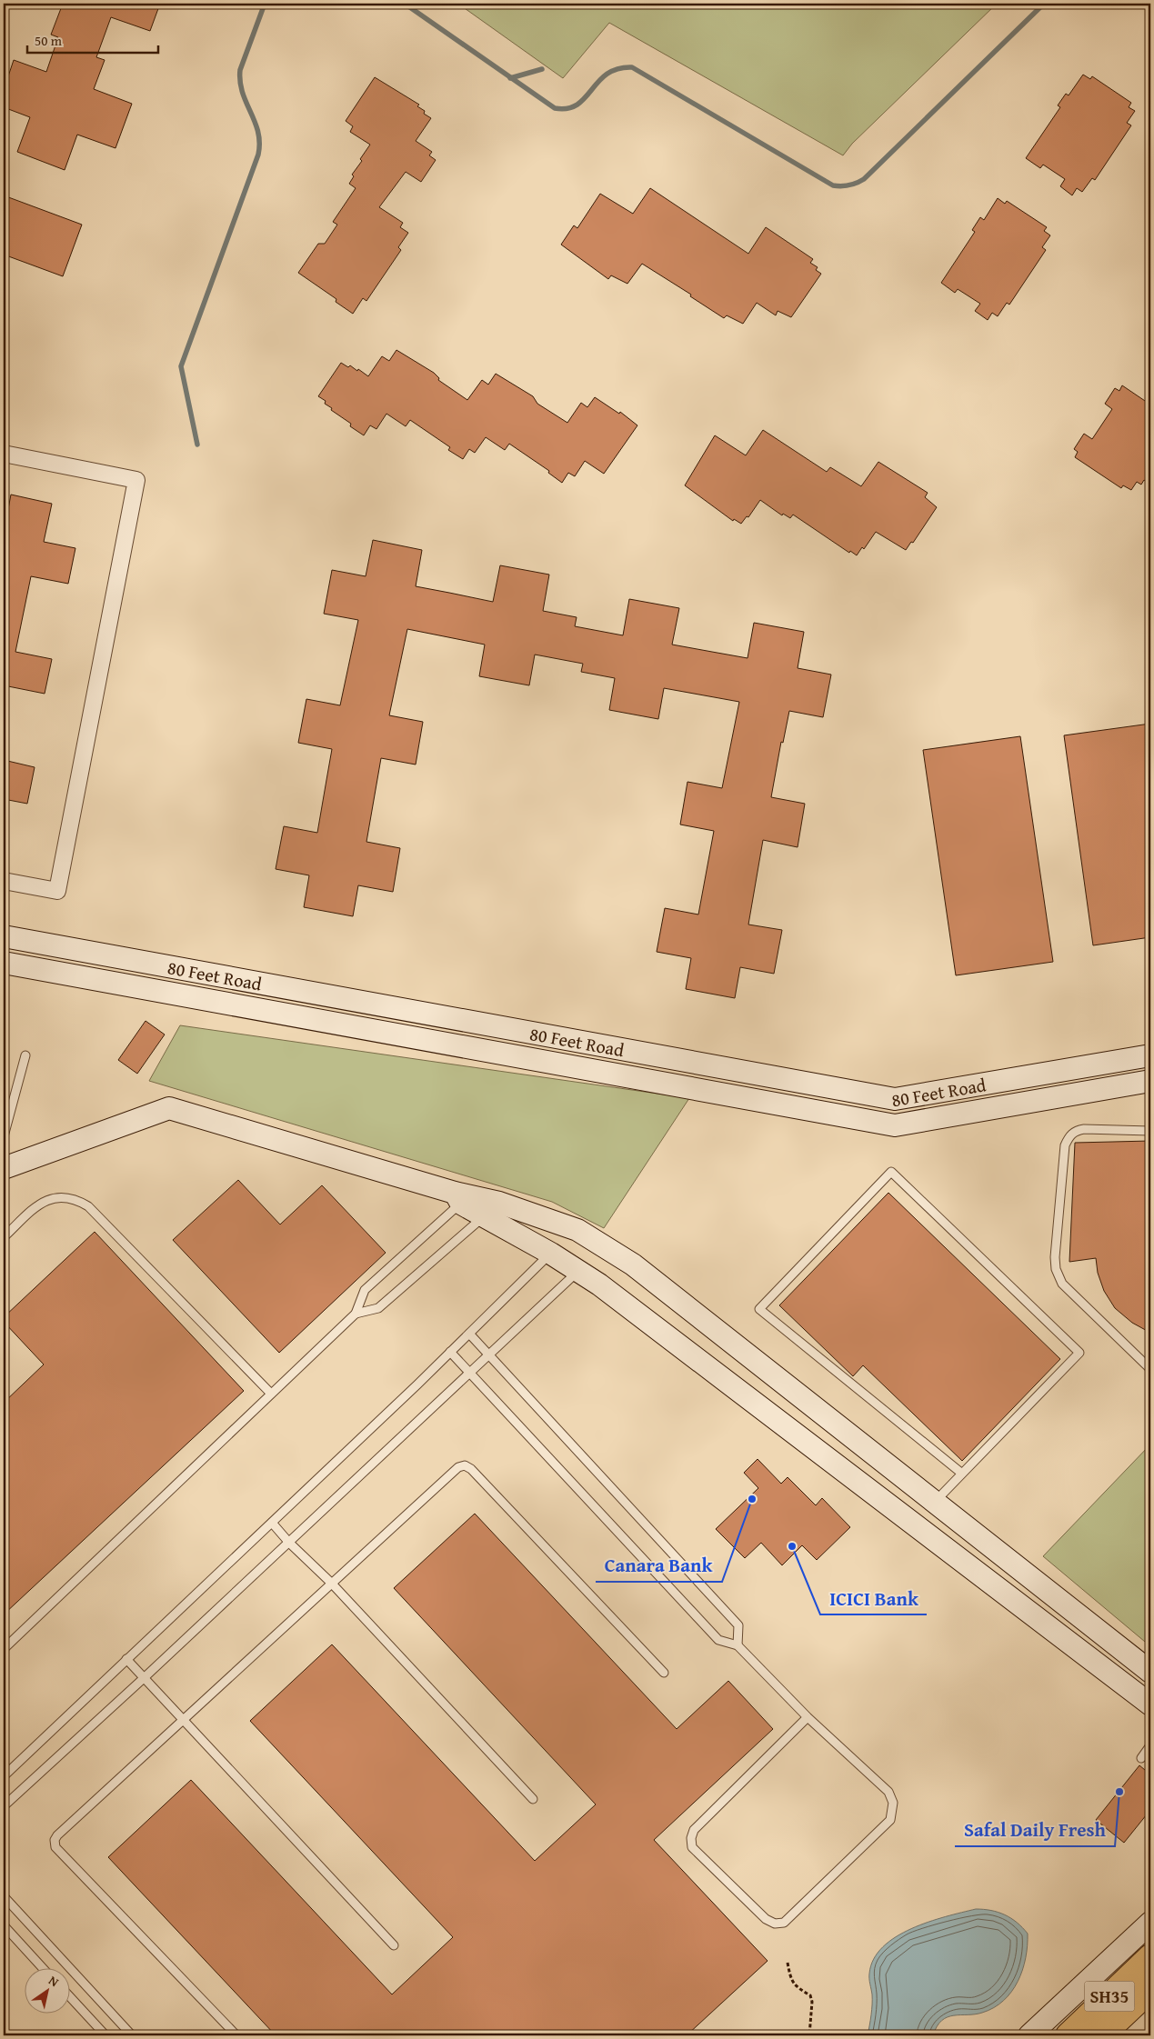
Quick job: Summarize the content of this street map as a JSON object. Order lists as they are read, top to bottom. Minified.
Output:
{"streets":{"main road":["SH35"],"street":["80 Feet Road"]},"places":["Canara Bank","ICICI Bank","Safal Daily Fresh"],"scale_bar":"50 m","north":"top right"}
